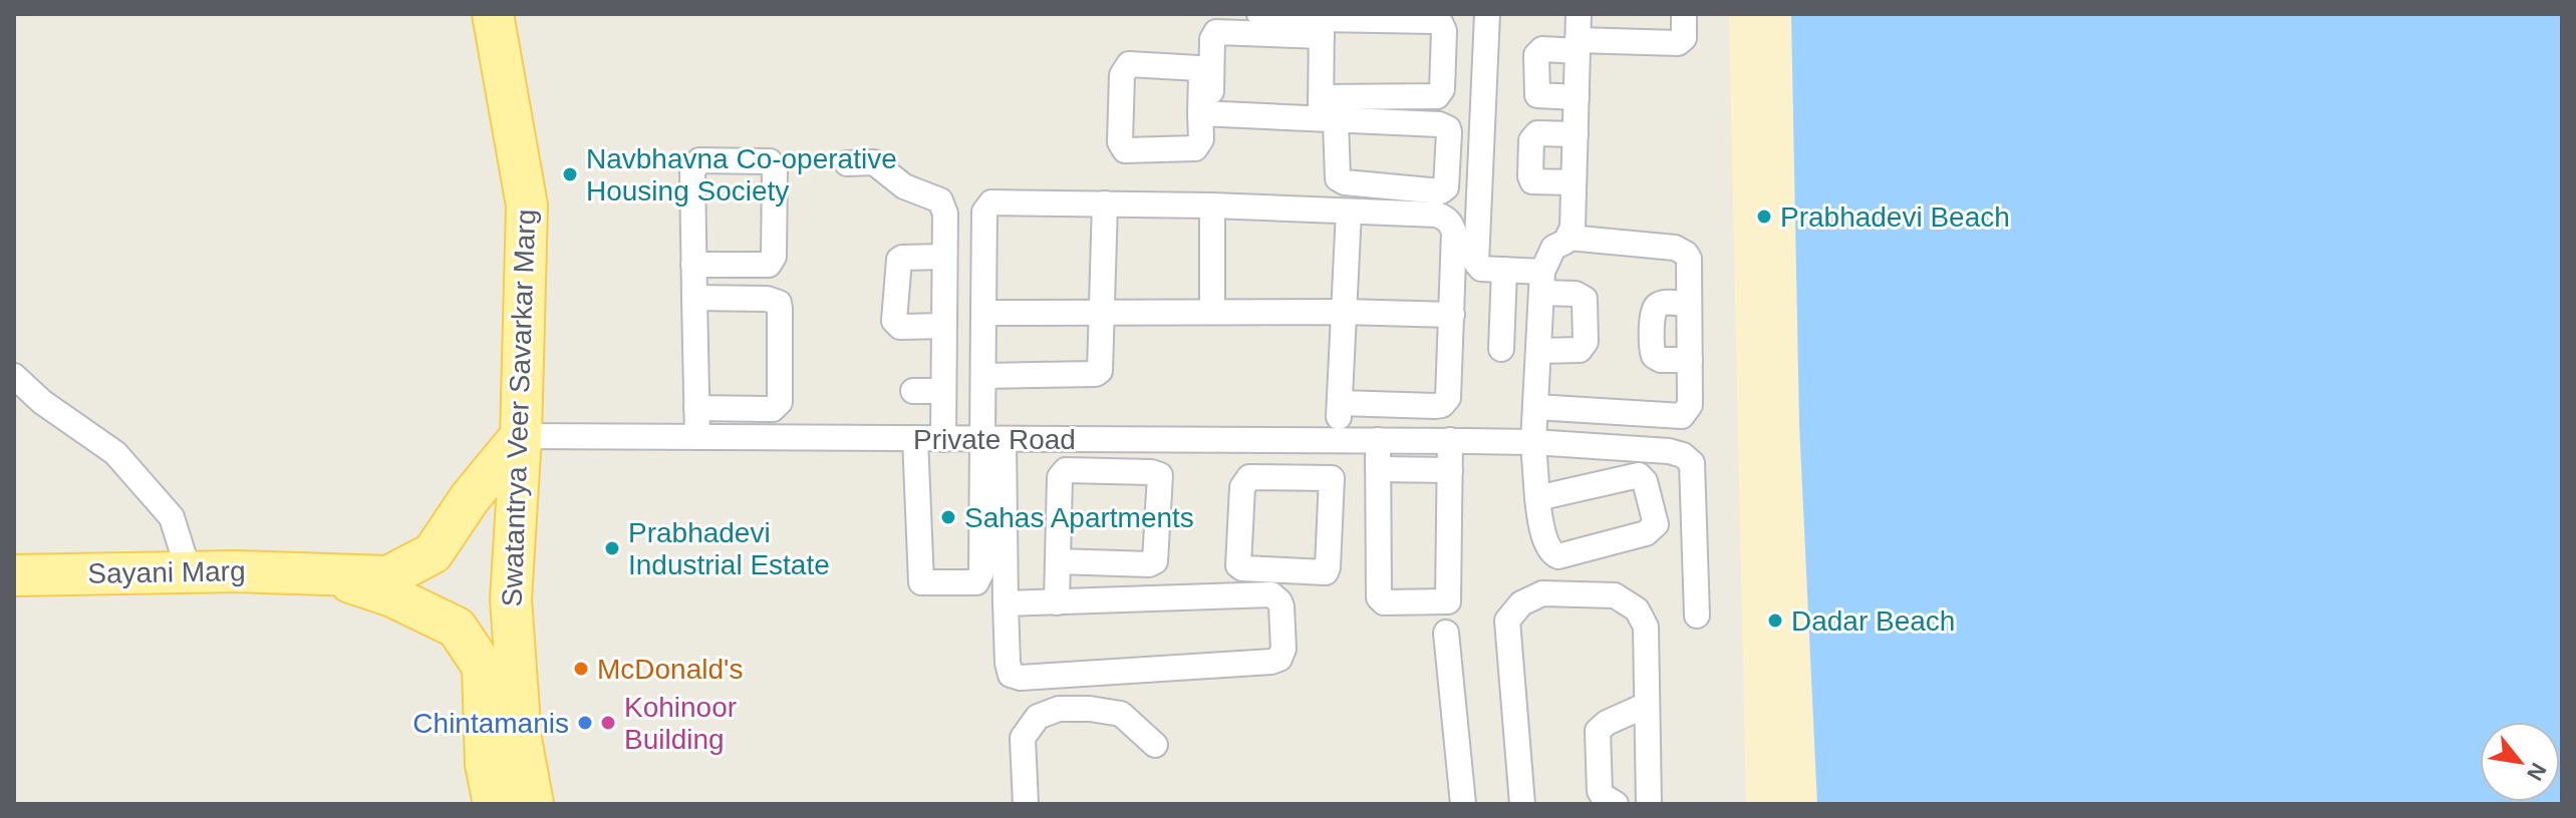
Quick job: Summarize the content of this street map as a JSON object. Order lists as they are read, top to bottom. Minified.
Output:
{"streets":{"main road":["Swatantrya Veer Savarkar Marg","Sayani Marg"],"street":["Private Road"]},"crossings":[["Swatantrya Veer Savarkar Marg","Private Road"]],"places":["Navbhavna Co-operative Housing Society","Prabhadevi Beach","Sahas Apartments","Prabhadevi Industrial Estate","Dadar Beach","McDonald's","Chintamanis","Kohinoor Building"],"north":"bottom right"}
